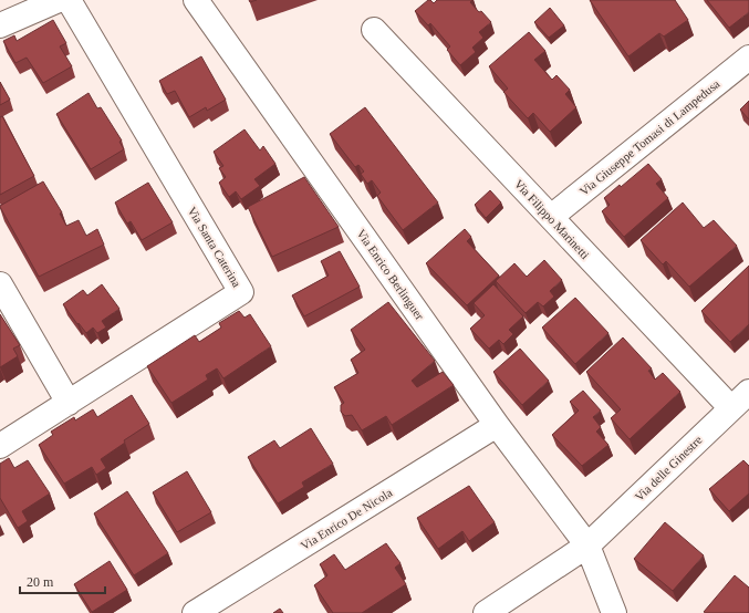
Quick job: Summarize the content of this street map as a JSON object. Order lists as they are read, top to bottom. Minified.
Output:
{"streets":{"street":["Via Giuseppe Tomasi di Lampedusa","Via Filippo Marinetti","Via Santa Caterina","Via Enrico Berlinguer","Via delle Ginestre","Via Enrico De Nicola"]},"crossings":[["Via Giuseppe Tomasi di Lampedusa","Via Filippo Marinetti"],["Via Filippo Marinetti","Via delle Ginestre"],["Via Enrico Berlinguer","Via delle Ginestre"],["Via Enrico Berlinguer","Via Enrico De Nicola"]],"scale_bar":"20 m"}
